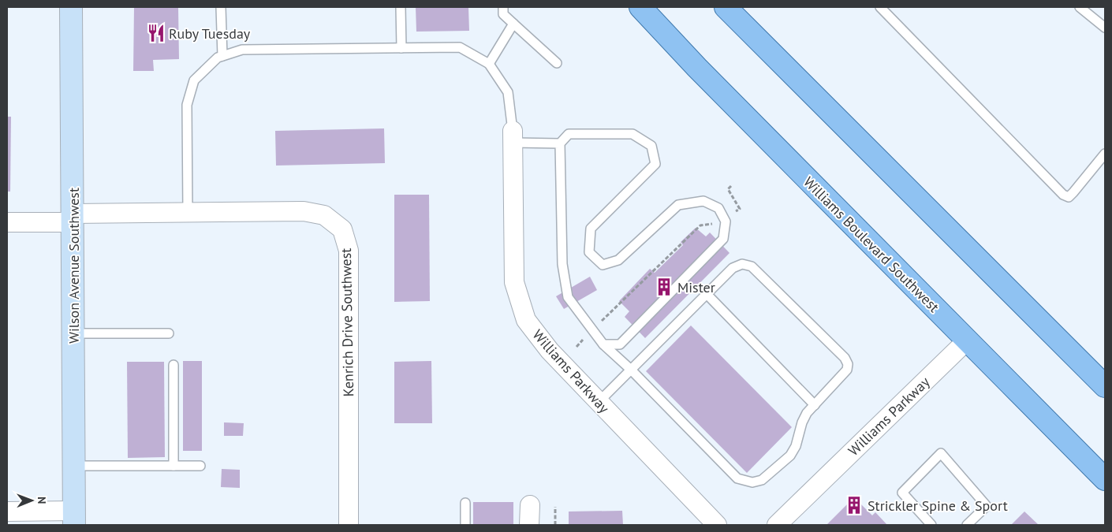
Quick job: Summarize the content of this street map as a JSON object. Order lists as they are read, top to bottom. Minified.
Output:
{"streets":{"main road":["Williams Boulevard Southwest","Wilson Avenue Southwest"],"street":["Kenrich Drive Southwest","Williams Parkway"]},"crossings":[["Williams Boulevard Southwest","Williams Parkway"],["Wilson Avenue Southwest","Kenrich Drive Southwest"]],"places":{"restaurant":["Ruby Tuesday"],"building":["Mister","Strickler Spine & Sport"]},"north":"right"}
